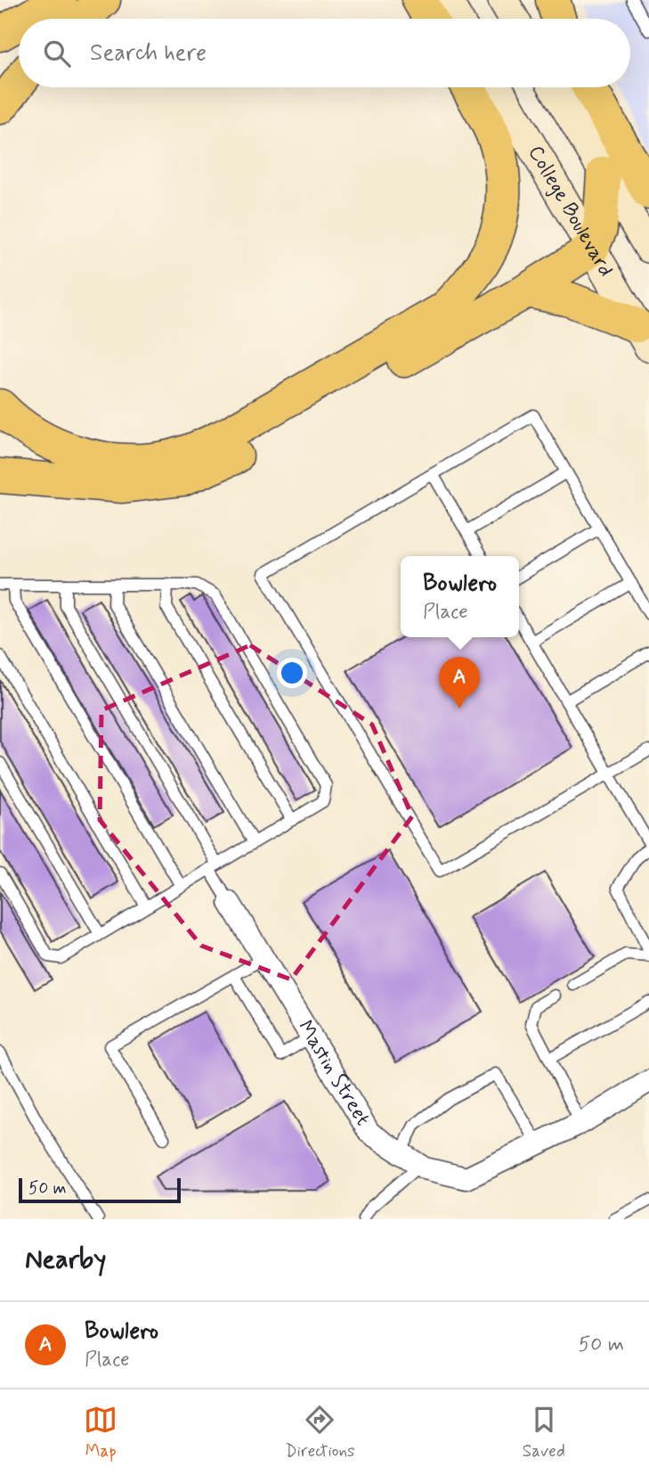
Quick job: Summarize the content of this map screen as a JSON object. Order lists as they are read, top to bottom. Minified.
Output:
{"streets":{"main road":["College Boulevard"],"street":["Mastin Street"]},"scale_bar":"50 m","page":{"search":"Search here","popup":["Bowlero","Place"],"pins":"A","scale":"50 m","heading":"Nearby","list":[{"mark":"A","name":"Bowlero","note":"Place","value":"50 m"}],"nav":["Map","Directions","Saved"]}}
